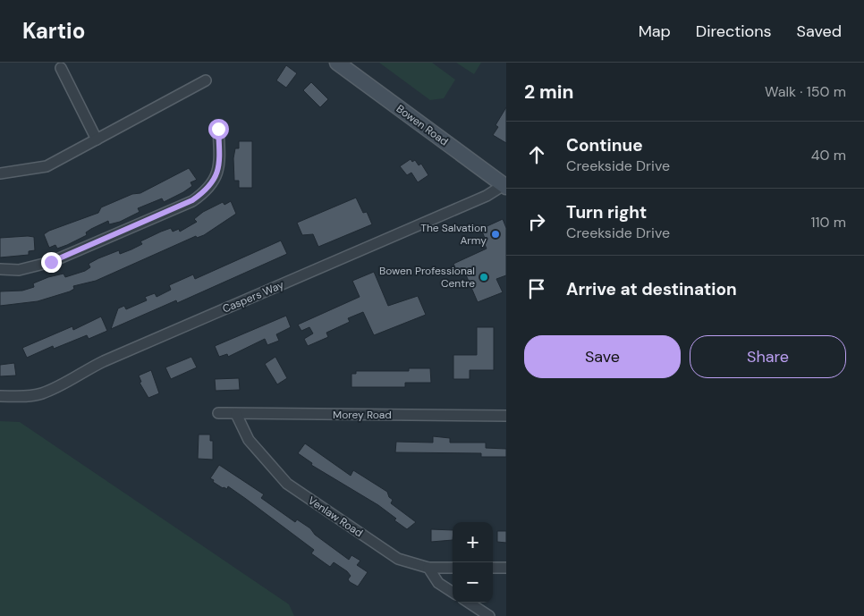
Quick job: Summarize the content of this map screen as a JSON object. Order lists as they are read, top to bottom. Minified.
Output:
{"streets":{"main road":["Bowen Road"],"street":["Caspers Way","Morey Road","Venlaw Road"]},"crossings":[["Bowen Road","Caspers Way"],["Morey Road","Venlaw Road"]],"places":["The Salvation Army","Bowen Professional Centre"],"page":{"header":"Kartio","nav":["Map","Directions","Saved"],"heading":["2 min","Walk · 150 m"],"list":[["Continue","Creekside Drive","40 m"],["Turn right","Creekside Drive","110 m"],"Arrive at destination"],"buttons":["Save","Share"],"map_buttons":["+","−"]}}
